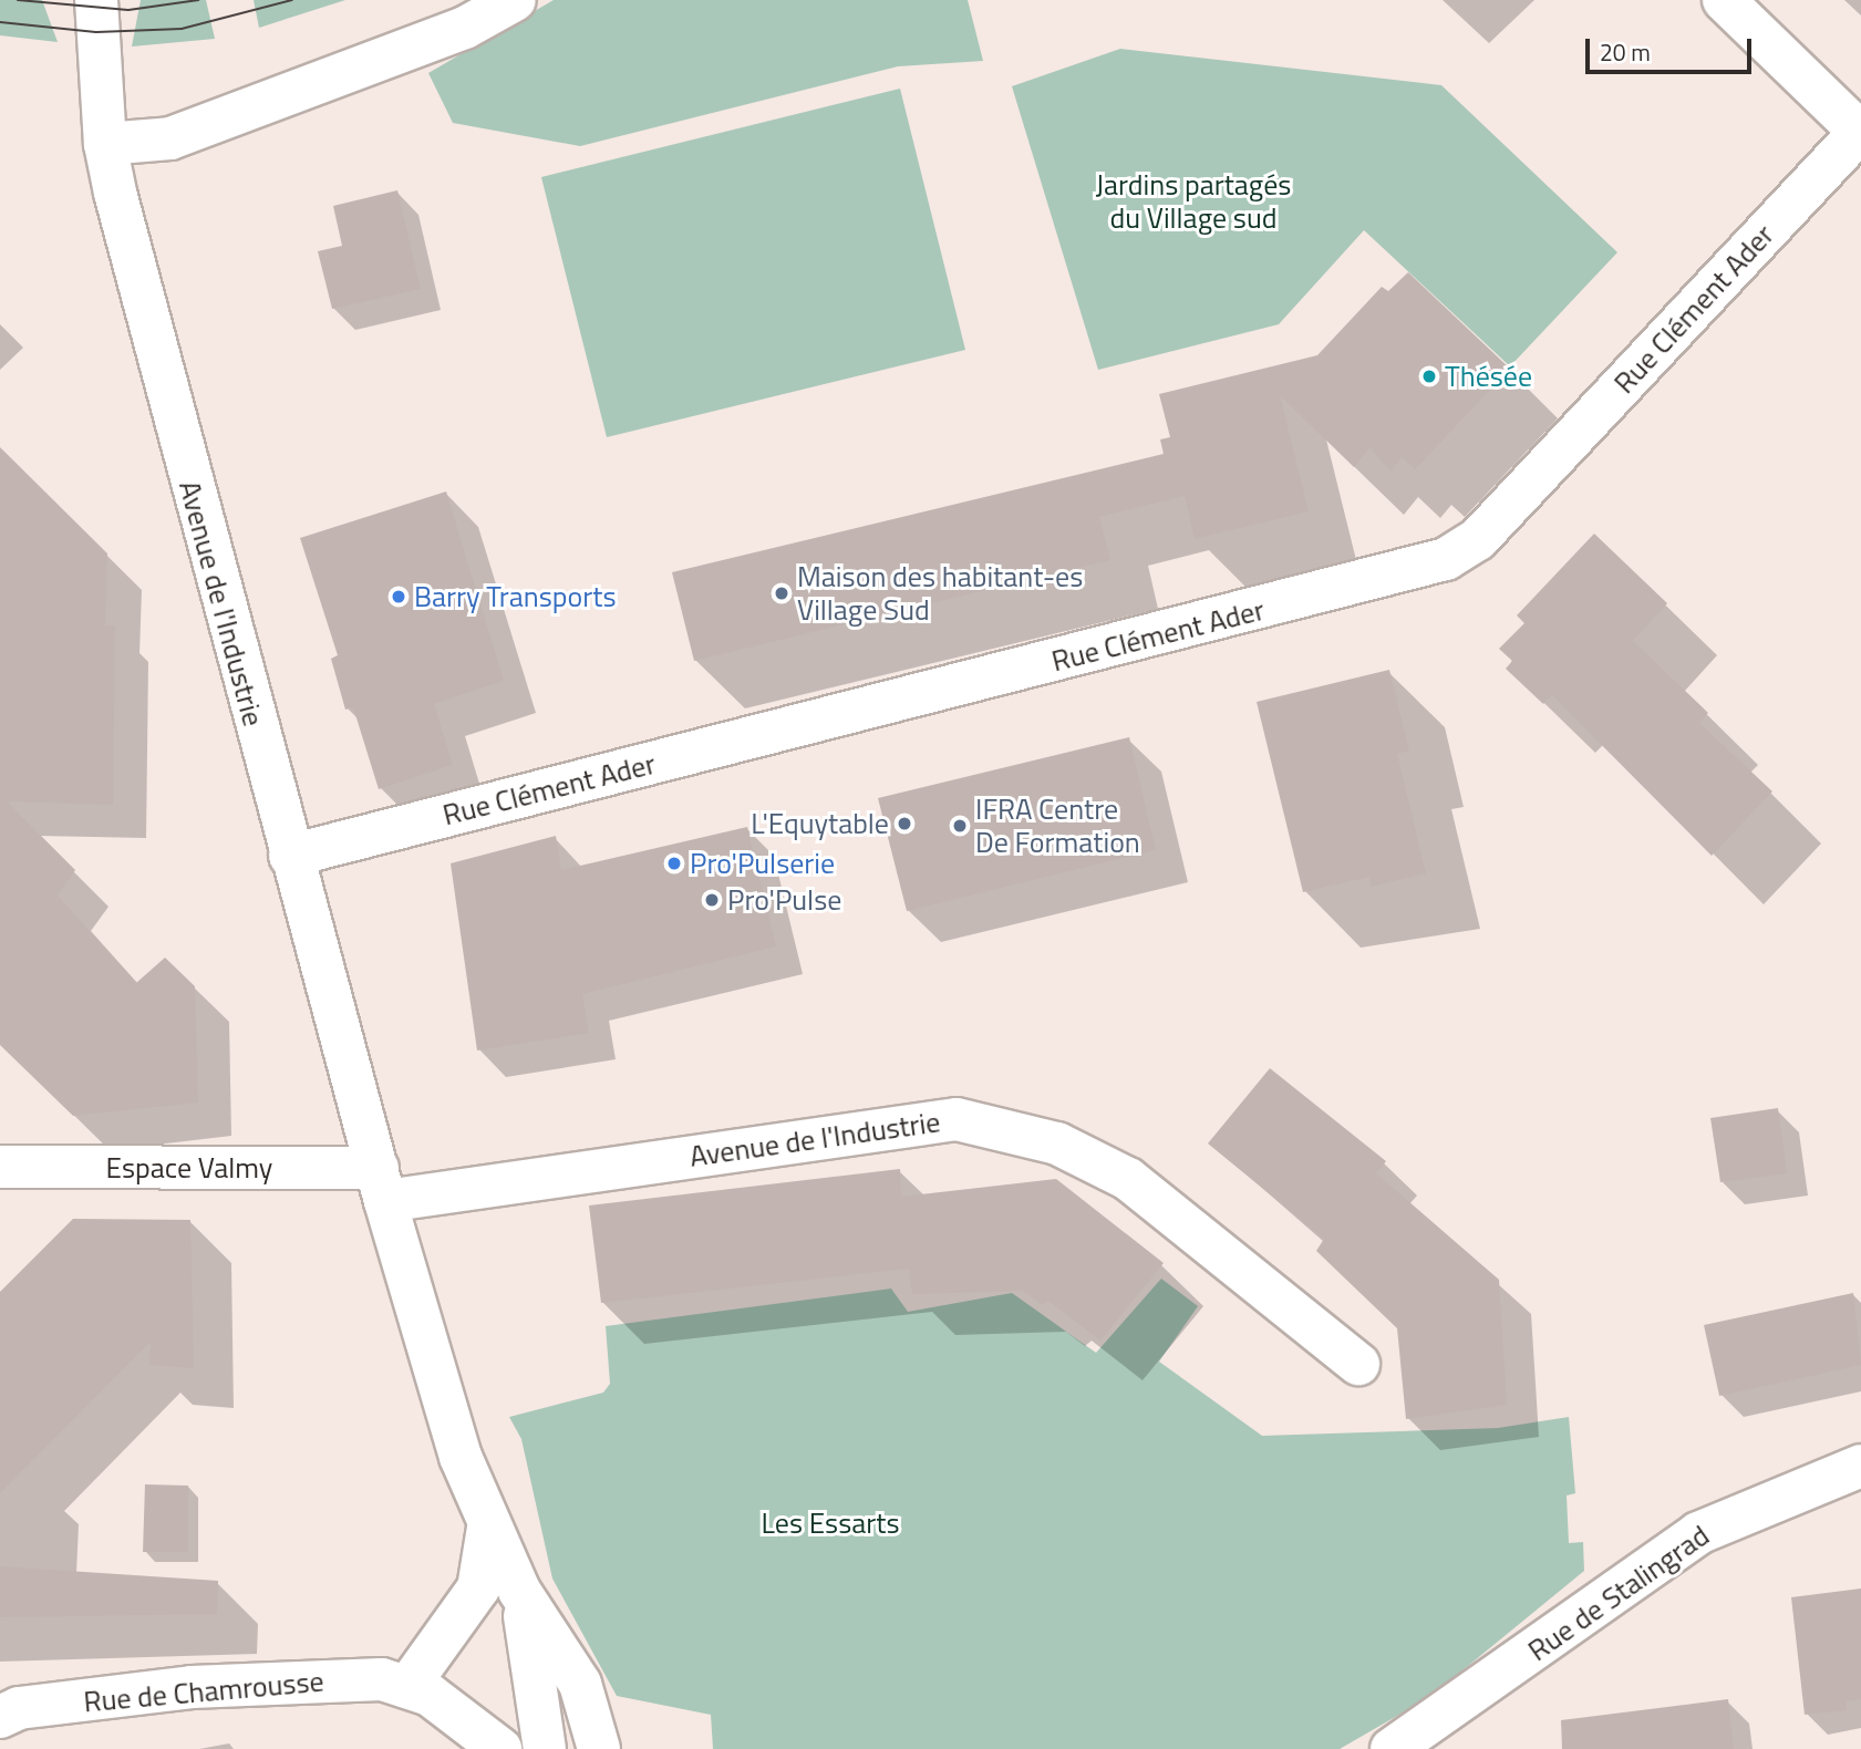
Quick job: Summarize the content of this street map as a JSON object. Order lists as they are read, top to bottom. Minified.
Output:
{"streets":{"street":["Rue Clément Ader","Avenue de l'Industrie","Espace Valmy","Rue de Stalingrad","Rue de Chamrousse"]},"crossings":[["Rue Clément Ader","Avenue de l'Industrie"],["Avenue de l'Industrie","Espace Valmy"]],"parks":["Jardins partagés du Village sud","Les Essarts"],"places":["Thésée","Maison des habitant-es Village Sud","Barry Transports","L'Equytable","IFRA Centre De Formation","Pro'Pulserie","Pro'Pulse"],"scale_bar":"20 m"}
